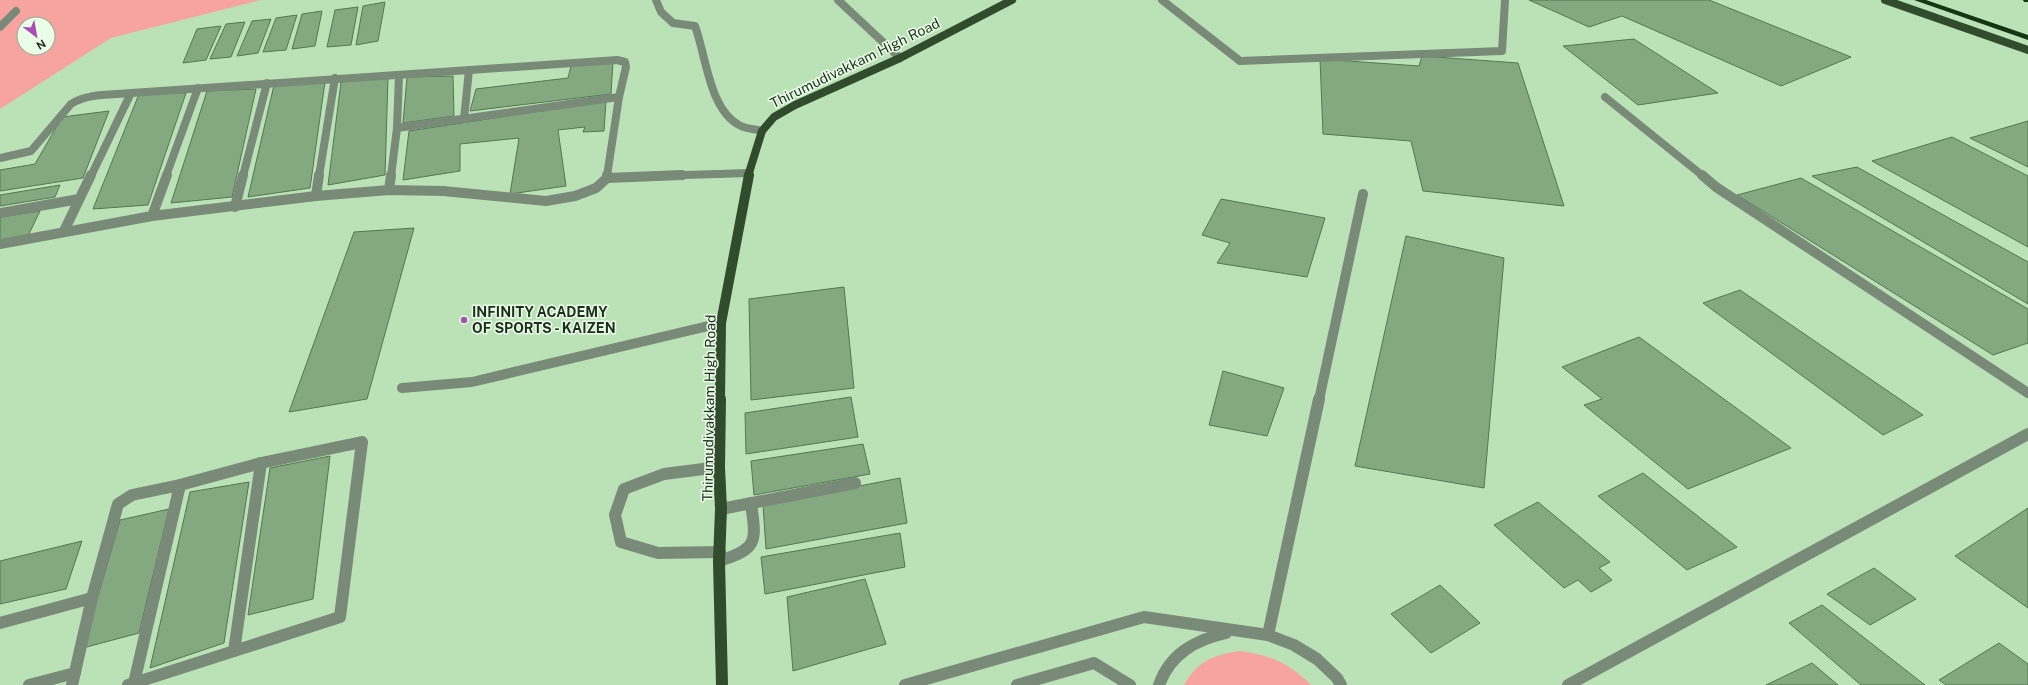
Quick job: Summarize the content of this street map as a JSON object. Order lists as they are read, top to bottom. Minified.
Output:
{"streets":{"main road":["Thirumudivakkam High Road"]},"places":["INFINITY ACADEMY OF SPORTS - KAIZEN"],"north":"bottom right"}
